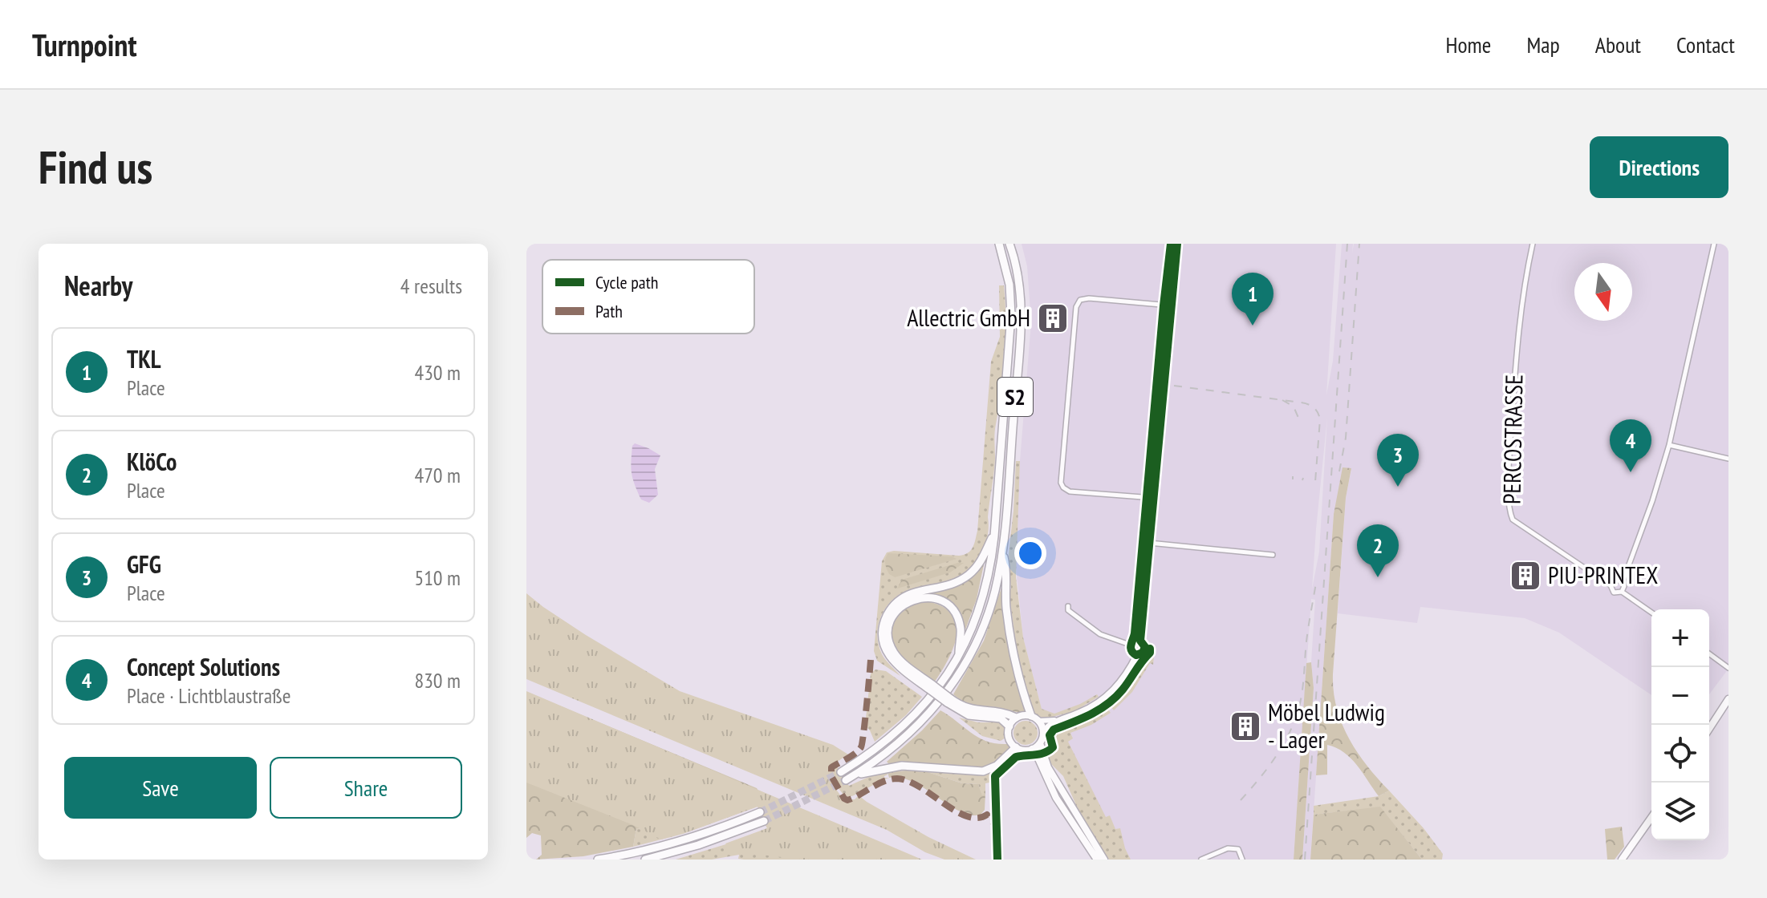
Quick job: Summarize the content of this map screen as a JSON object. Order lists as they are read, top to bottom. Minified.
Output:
{"streets":{"highway":["S2"],"street":["PERCOSTRASSE"]},"places":{"building":["Allectric GmbH","PIU-PRINTEX","Möbel Ludwig - Lager"]},"legend":["Cycle path","Path"],"north":"bottom","page":{"header":"Turnpoint","nav":["Home","Map","About","Contact"],"buttons":["Directions",["Save","Share"]],"title":"Find us","heading":["Nearby","4 results"],"pins":["1","4","3","2"],"list":[{"mark":"1","name":"TKL","note":"Place","value":"430 m"},{"mark":"2","name":"KlöCo","note":"Place","value":"470 m"},{"mark":"3","name":"GFG","note":"Place","value":"510 m"},{"mark":"4","name":"Concept Solutions","note":"Place · Lichtblaustraße","value":"830 m"}],"map_buttons":["+","−"]}}
